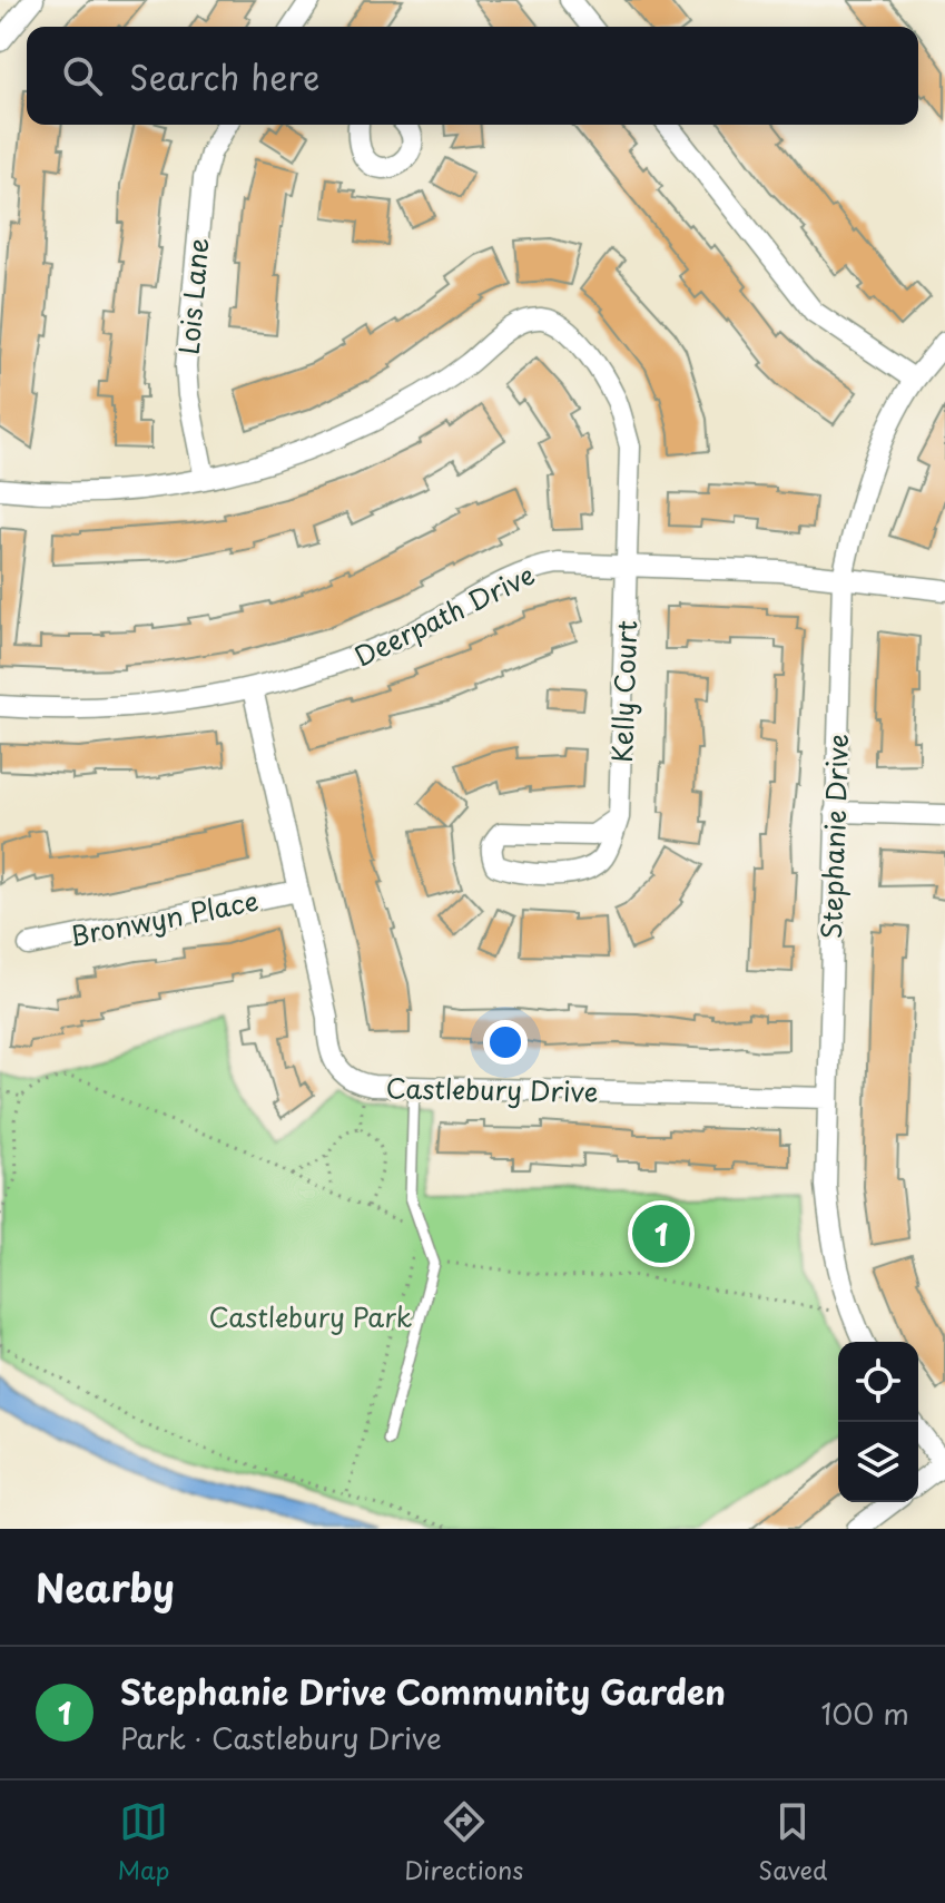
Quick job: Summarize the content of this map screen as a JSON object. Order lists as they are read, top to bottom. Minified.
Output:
{"streets":{"street":["Lois Lane","Deerpath Drive","Kelly Court","Stephanie Drive","Bronwyn Place","Castlebury Drive"]},"crossings":[["Lois Lane","Kelly Court"],["Deerpath Drive","Kelly Court"],["Deerpath Drive","Stephanie Drive"],["Deerpath Drive","Castlebury Drive"],["Stephanie Drive","Castlebury Drive"],["Bronwyn Place","Castlebury Drive"]],"parks":["Castlebury Park"],"page":{"search":"Search here","pins":"1","heading":"Nearby","list":[{"mark":"1","name":"Stephanie Drive Community Garden","note":"Park · Castlebury Drive","value":"100 m"}],"nav":["Map","Directions","Saved"]}}
